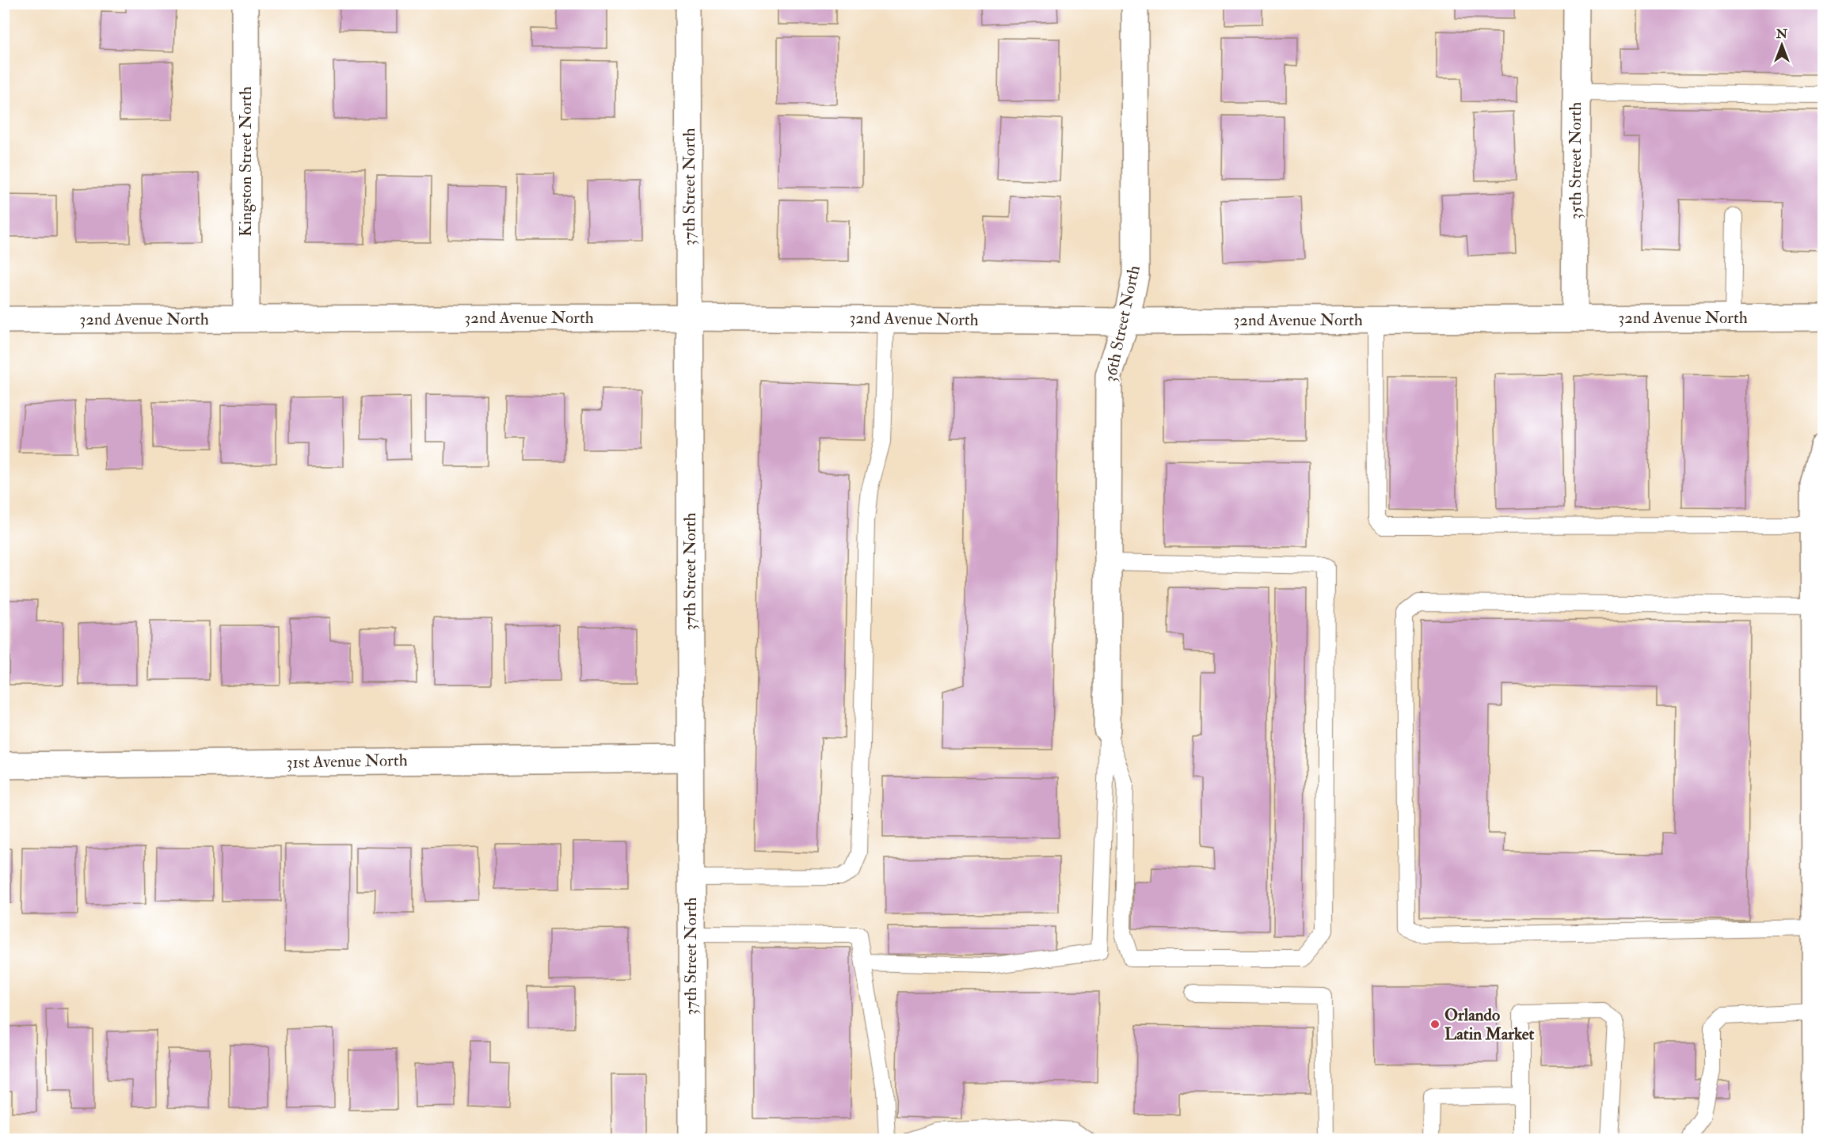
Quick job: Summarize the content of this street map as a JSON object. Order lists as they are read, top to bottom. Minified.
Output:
{"streets":{"street":["35th Street North","Kingston Street North","37th Street North","32nd Avenue North","36th Street North","31st Avenue North"]},"crossings":[["35th Street North","32nd Avenue North"],["Kingston Street North","32nd Avenue North"],["37th Street North","32nd Avenue North"],["37th Street North","31st Avenue North"],["32nd Avenue North","36th Street North"]],"places":["Orlando Latin Market"],"north":"top"}
